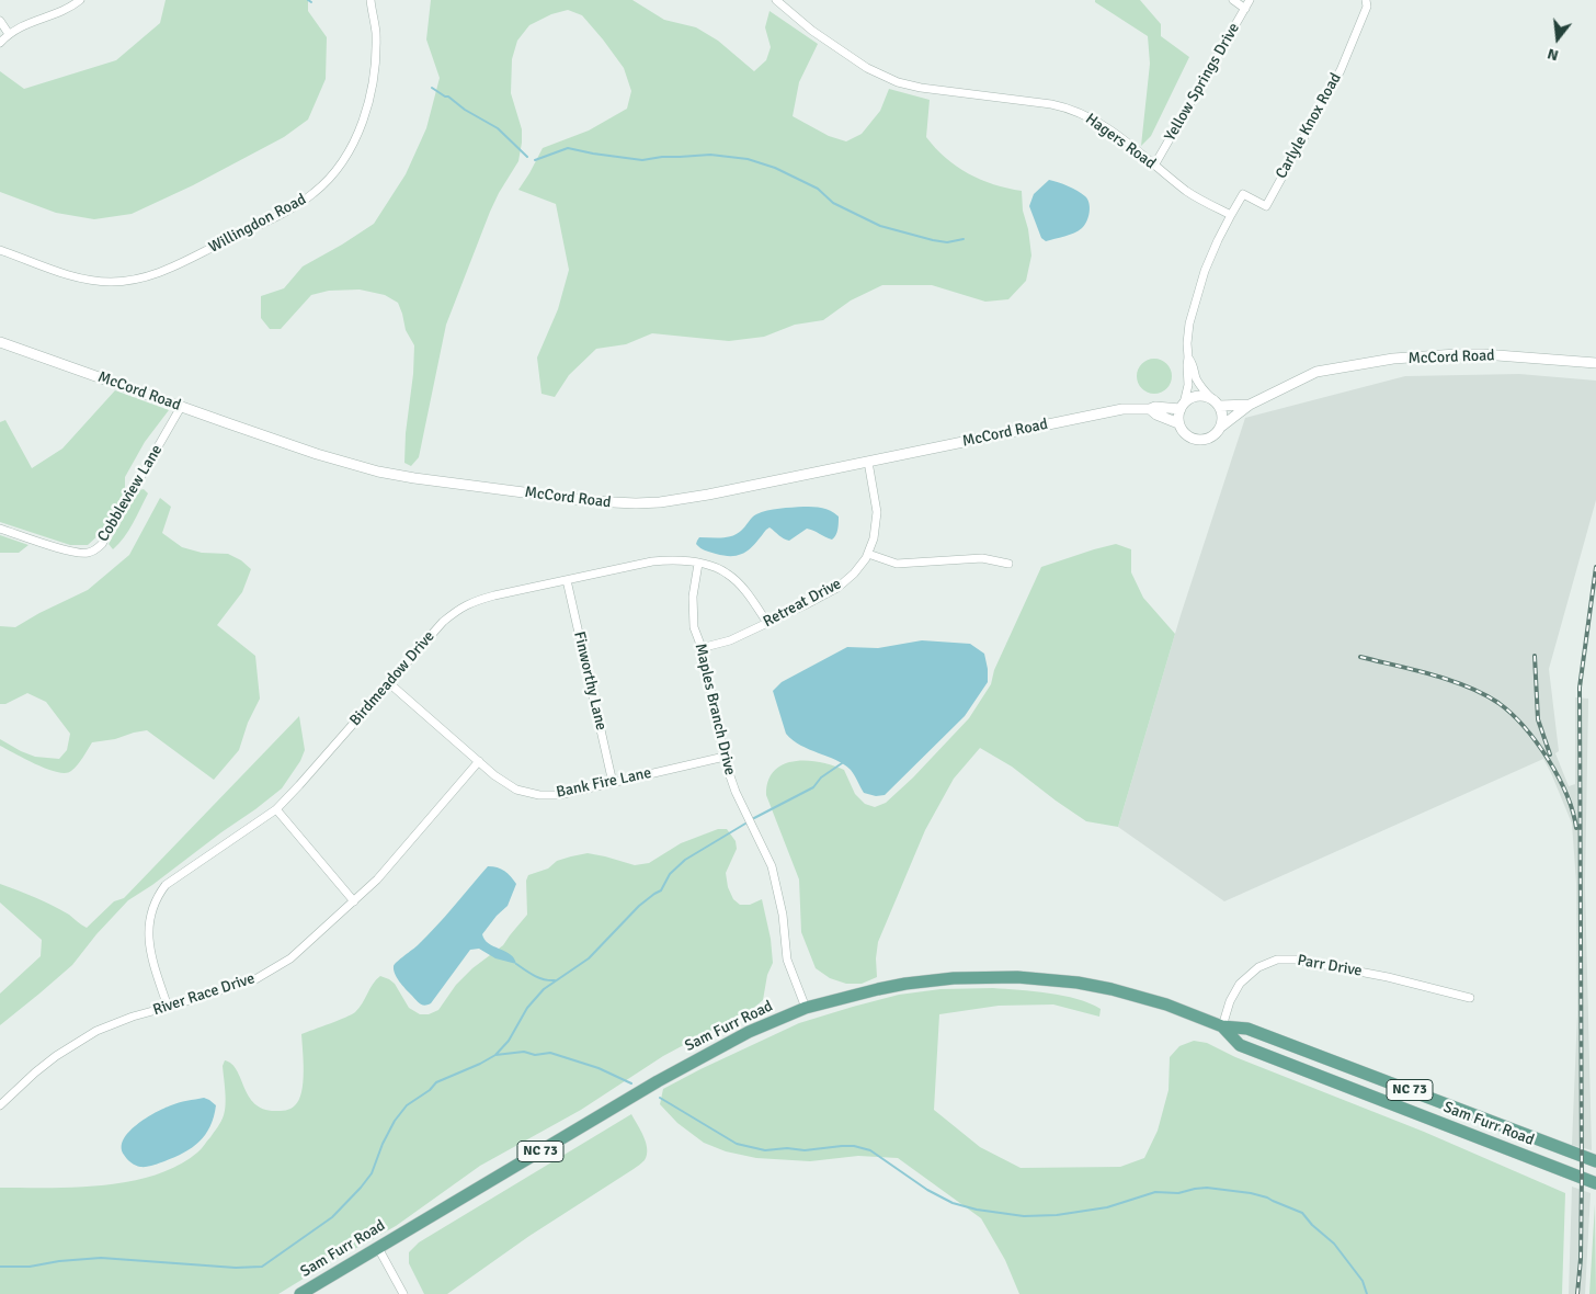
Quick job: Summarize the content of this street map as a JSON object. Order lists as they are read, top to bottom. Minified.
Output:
{"streets":{"main road":["Sam Furr Road","NC 73"],"street":["Yellow Springs Drive","Carlyle Knox Road","Hagers Road","Willingdon Road","McCord Road","Cobbleview Lane","Retreat Drive","Birdmeadow Drive","Finworthy Lane","Maples Branch Drive","Bank Fire Lane","Parr Drive","River Race Drive"]},"crossings":[["Yellow Springs Drive","Hagers Road"],["Carlyle Knox Road","Hagers Road"],["McCord Road","Cobbleview Lane"],["McCord Road","Retreat Drive"],["Retreat Drive","Birdmeadow Drive"],["Retreat Drive","Maples Branch Drive"],["Birdmeadow Drive","Finworthy Lane"],["Birdmeadow Drive","Maples Branch Drive"],["Birdmeadow Drive","Bank Fire Lane"],["Birdmeadow Drive","River Race Drive"],["Finworthy Lane","Bank Fire Lane"],["Maples Branch Drive","Bank Fire Lane"],["Maples Branch Drive","Sam Furr Road"],["Bank Fire Lane","River Race Drive"],["Parr Drive","Sam Furr Road"]],"north":"bottom"}
